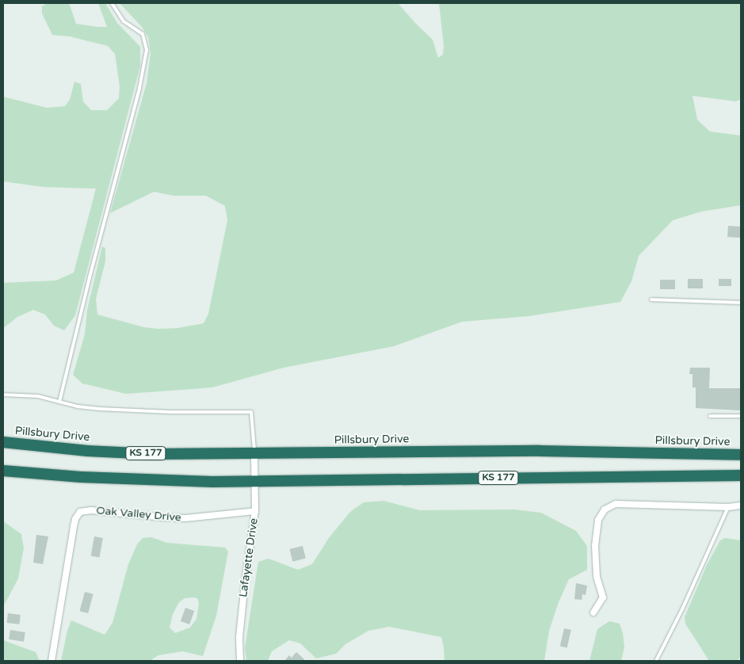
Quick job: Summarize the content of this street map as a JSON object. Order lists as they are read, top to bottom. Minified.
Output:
{"streets":{"highway":["Pillsbury Drive","KS 177"],"street":["Oak Valley Drive","Lafayette Drive"]},"crossings":[["Pillsbury Drive","Lafayette Drive"],["KS 177","Lafayette Drive"],["Oak Valley Drive","Lafayette Drive"]]}
